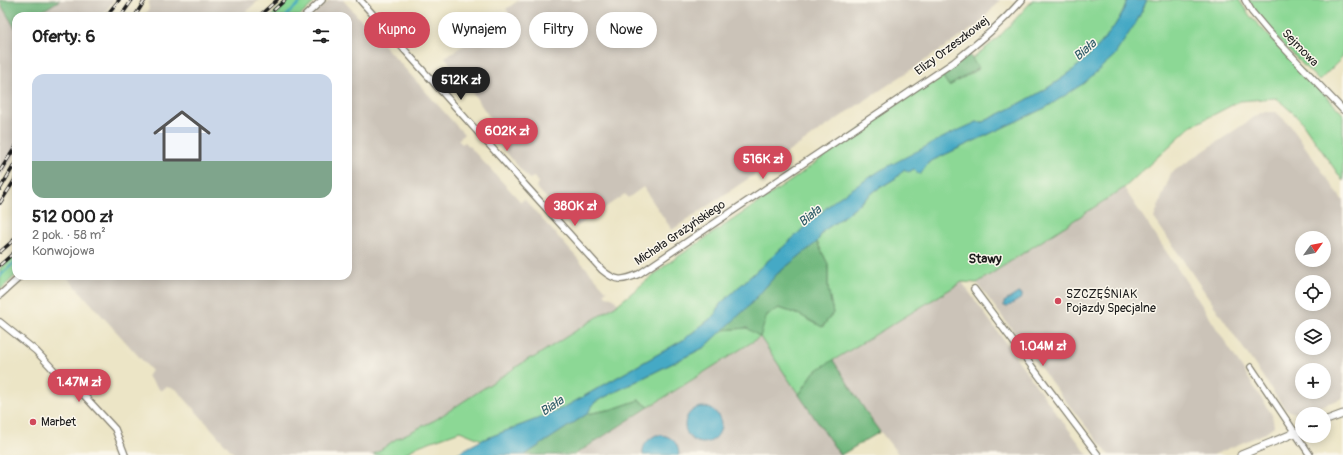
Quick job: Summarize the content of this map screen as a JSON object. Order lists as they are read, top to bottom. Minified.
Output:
{"streets":{"street":["Elizy Orzeszkowej","Sejmowa","Michała Grażyńskiego"]},"crossings":[["Elizy Orzeszkowej","Michała Grażyńskiego"]],"districts":["Stawy"],"water":["Biała"],"places":["SZCZĘŚNIAK Pojazdy Specjalne","Marbet"],"north":"top right","page":{"chip":["Kupno","Wynajem","Filtry","Nowe"],"heading":"Oferty: 6","list":[{"name":"512 000 zł","note":"2 pok. · 58 m² · Konwojowa"}],"price":["512K zł","602K zł","516K zł","380K zł","1.04M zł","1.47M zł"],"map_buttons":["+","−"]}}
